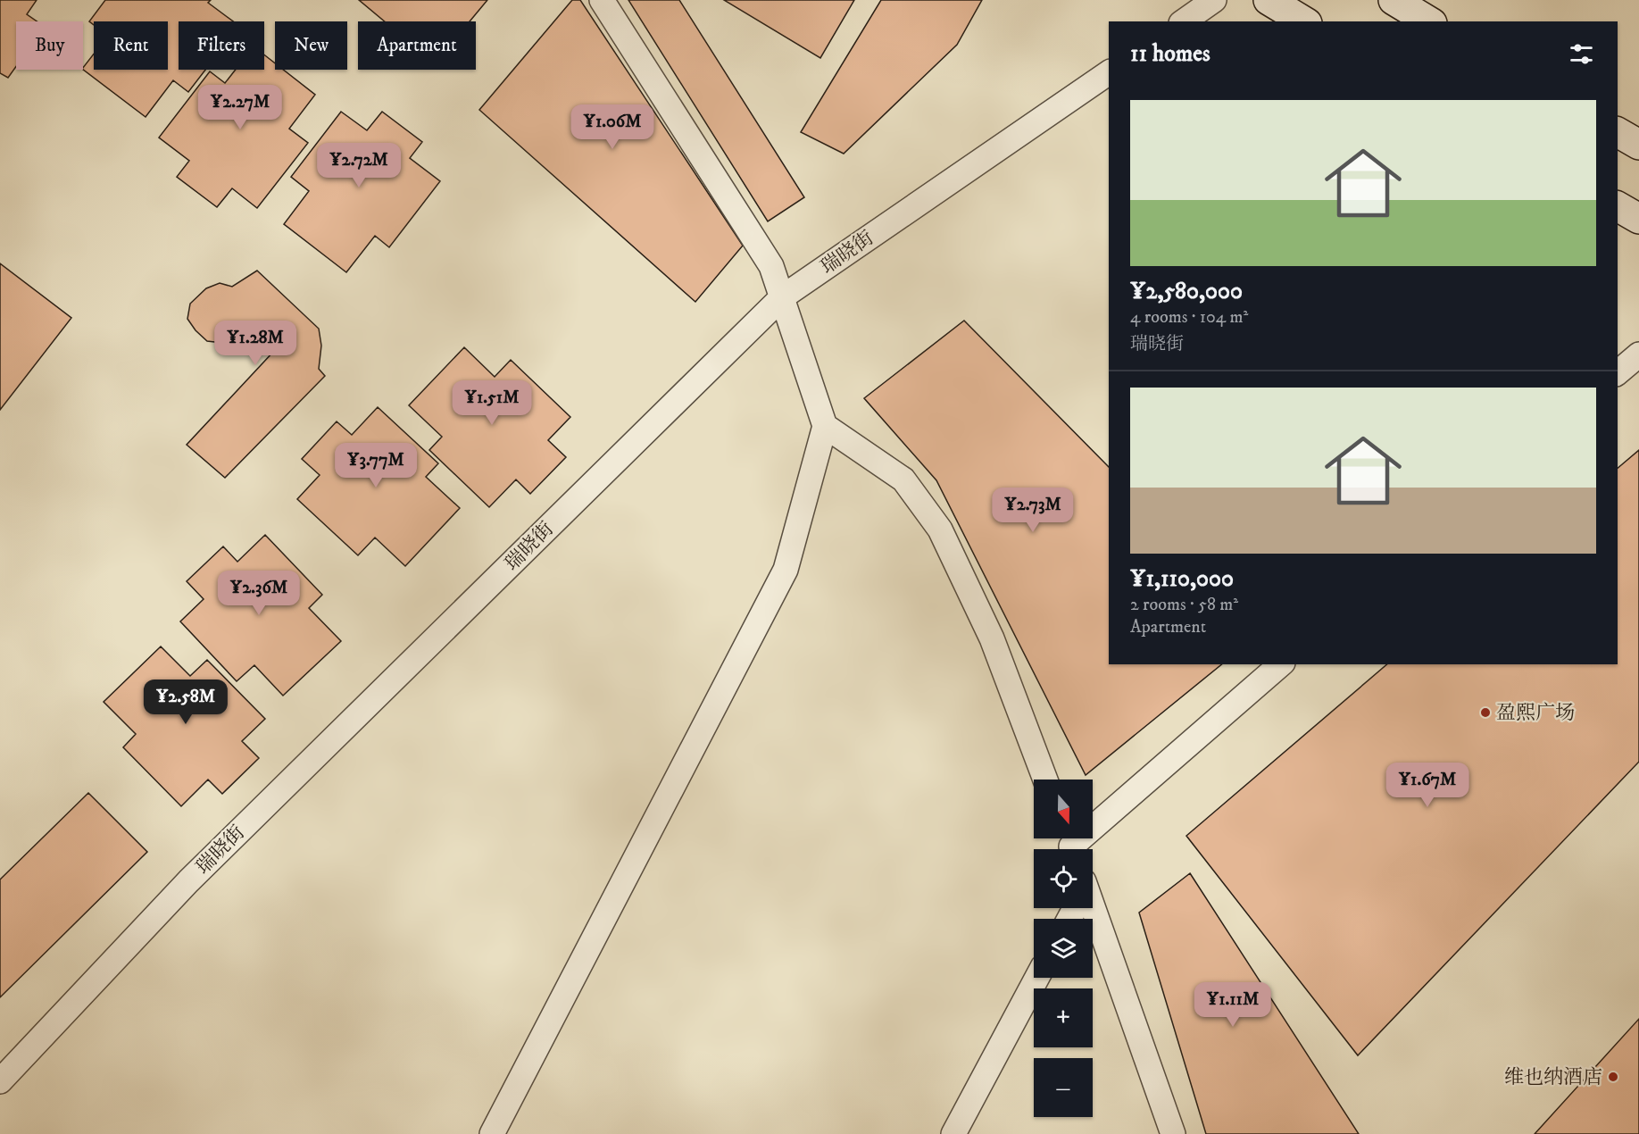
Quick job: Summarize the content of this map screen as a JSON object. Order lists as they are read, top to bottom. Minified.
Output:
{"streets":{"street":["瑞晓街"]},"places":["盈熙广场","维也纳酒店"],"north":"bottom","page":{"chip":["Buy","Rent","Filters","New","Apartment"],"heading":"11 homes","price":["¥2.27M","¥1.06M","¥2.72M","¥1.28M","¥1.51M","¥3.77M","¥2.73M","¥2.36M","¥2.58M","¥1.67M","¥1.11M"],"list":[{"name":"¥2,580,000","note":"4 rooms · 104 m² · 瑞晓街"},{"name":"¥1,110,000","note":"2 rooms · 58 m² · Apartment"}],"map_buttons":["+","−"]}}
